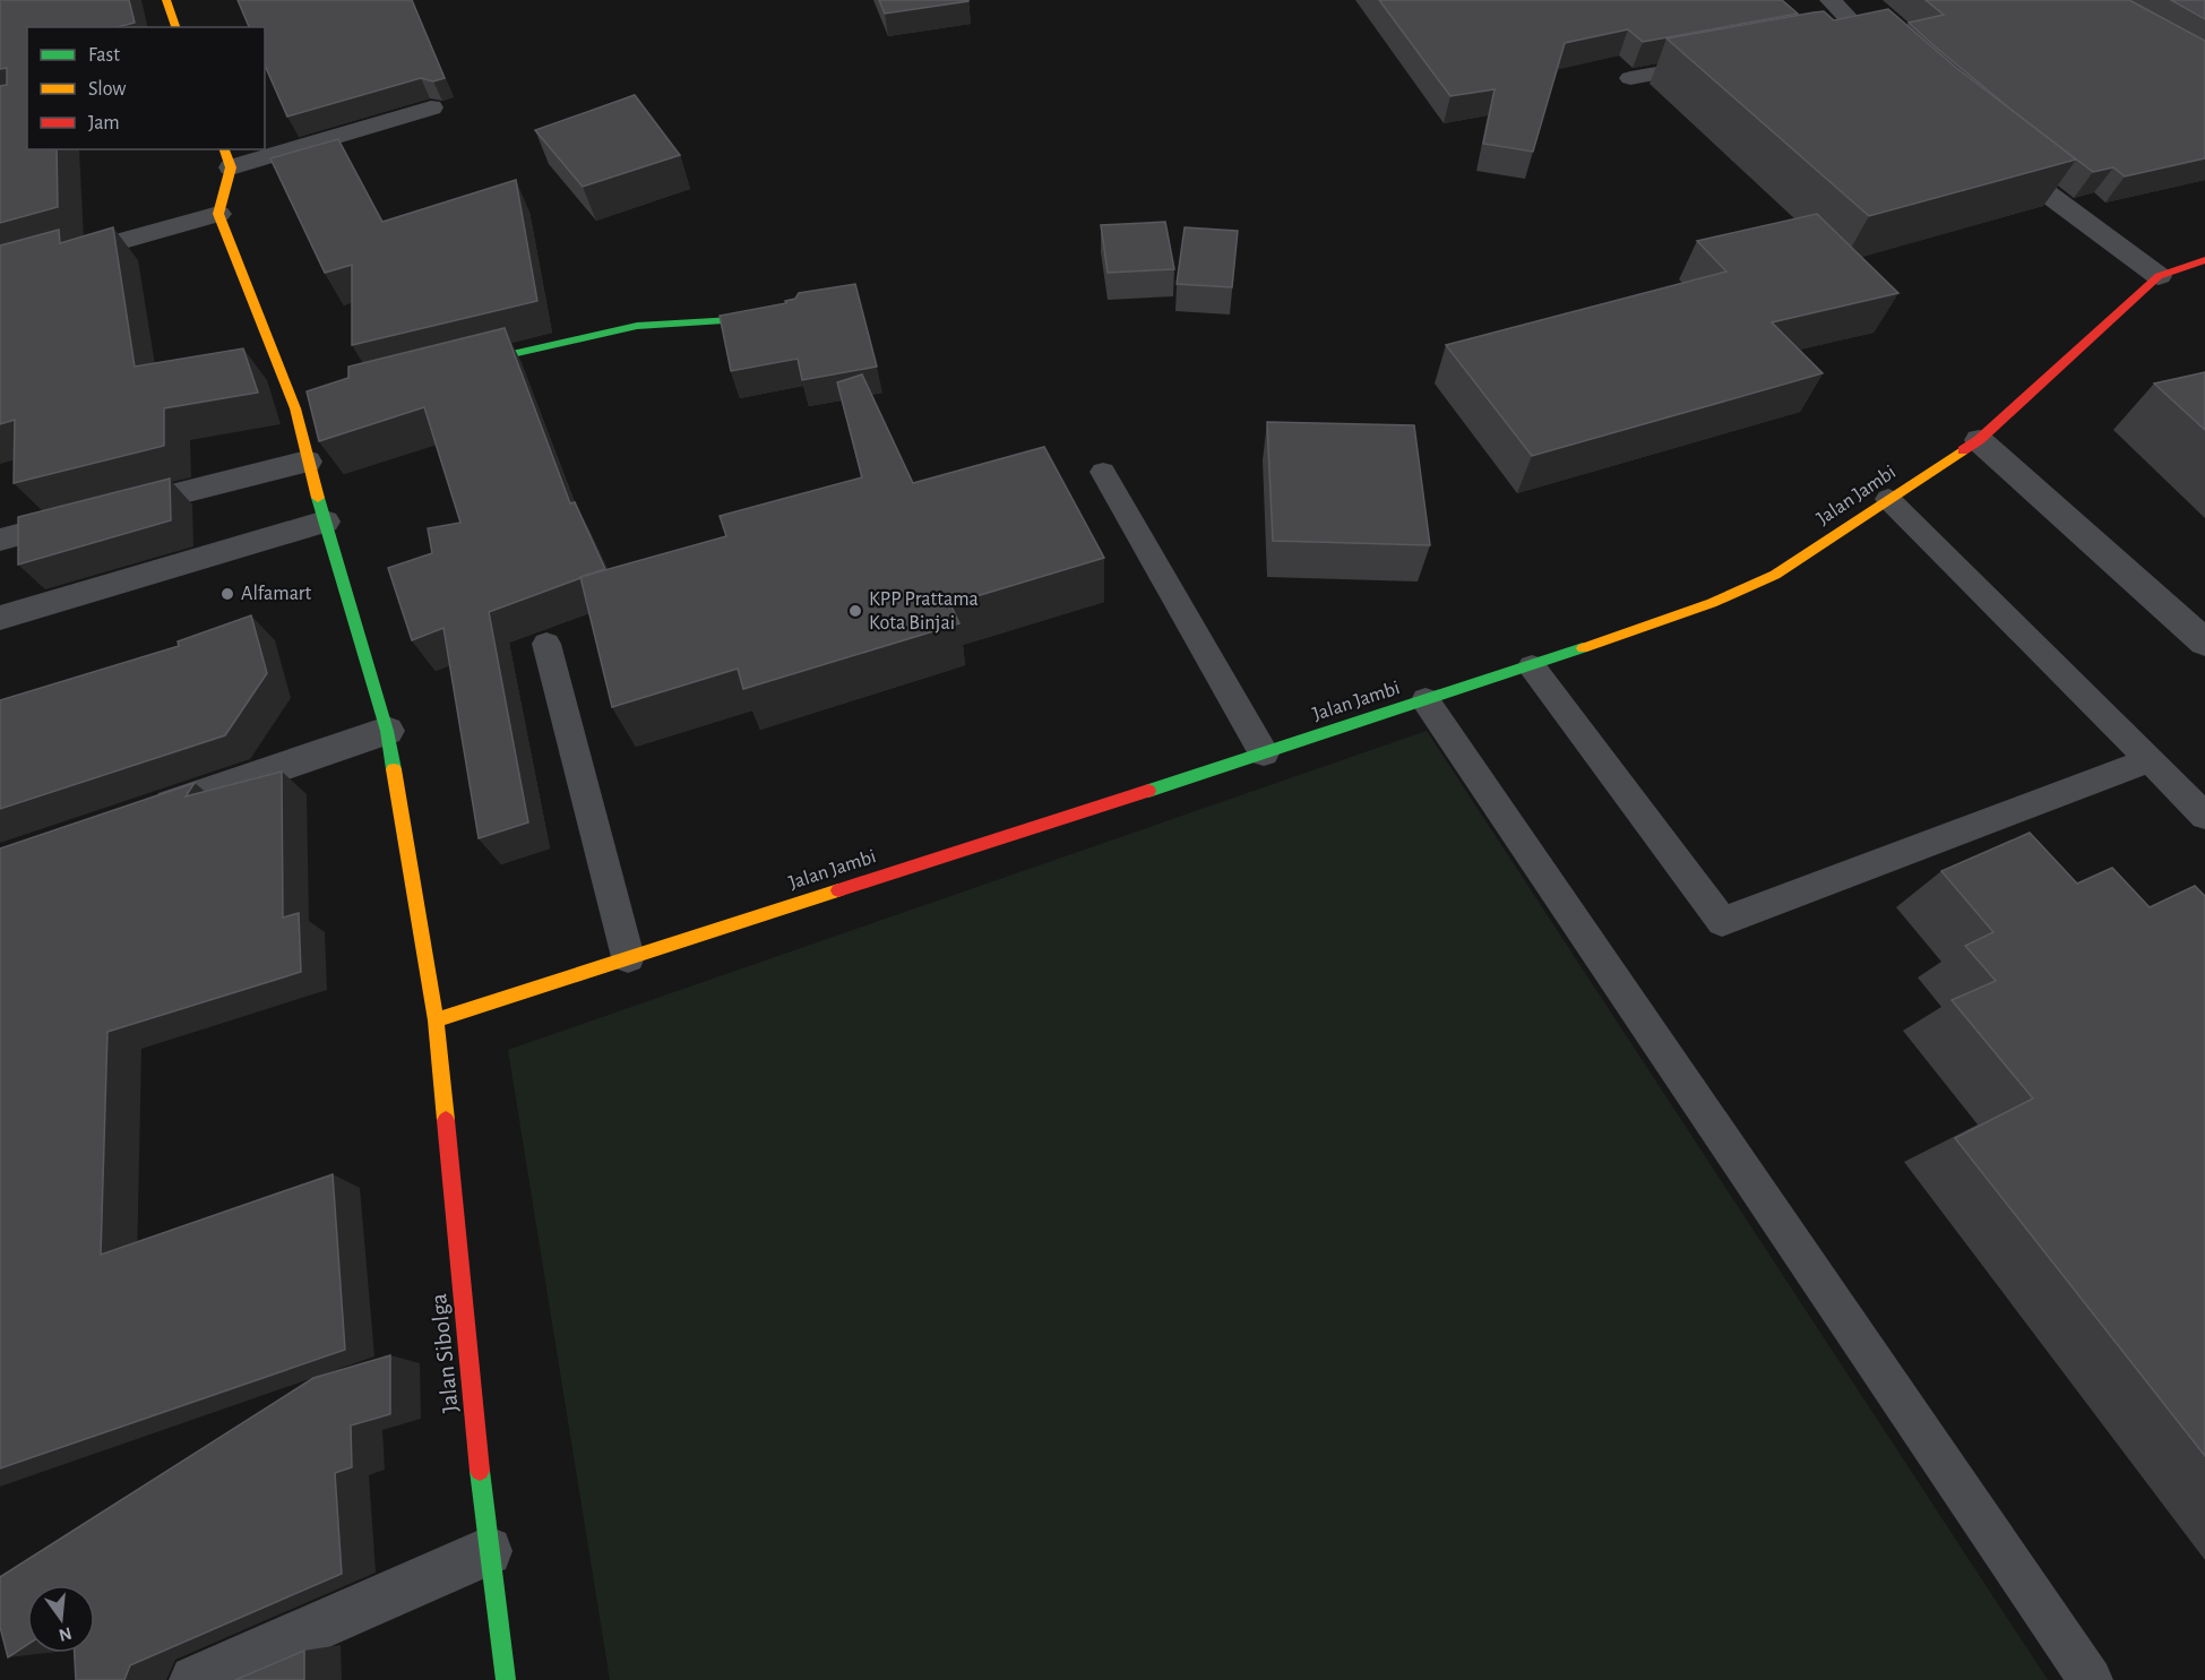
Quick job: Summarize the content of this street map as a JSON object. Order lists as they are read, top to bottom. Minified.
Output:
{"streets":{"street":["Jalan Jambi","Jalan Sibolga"]},"crossings":[["Jalan Jambi","Jalan Sibolga"]],"places":["Alfamart","KPP Prattama Kota Binjai"],"legend":["Fast","Slow","Jam"],"north":"bottom"}
